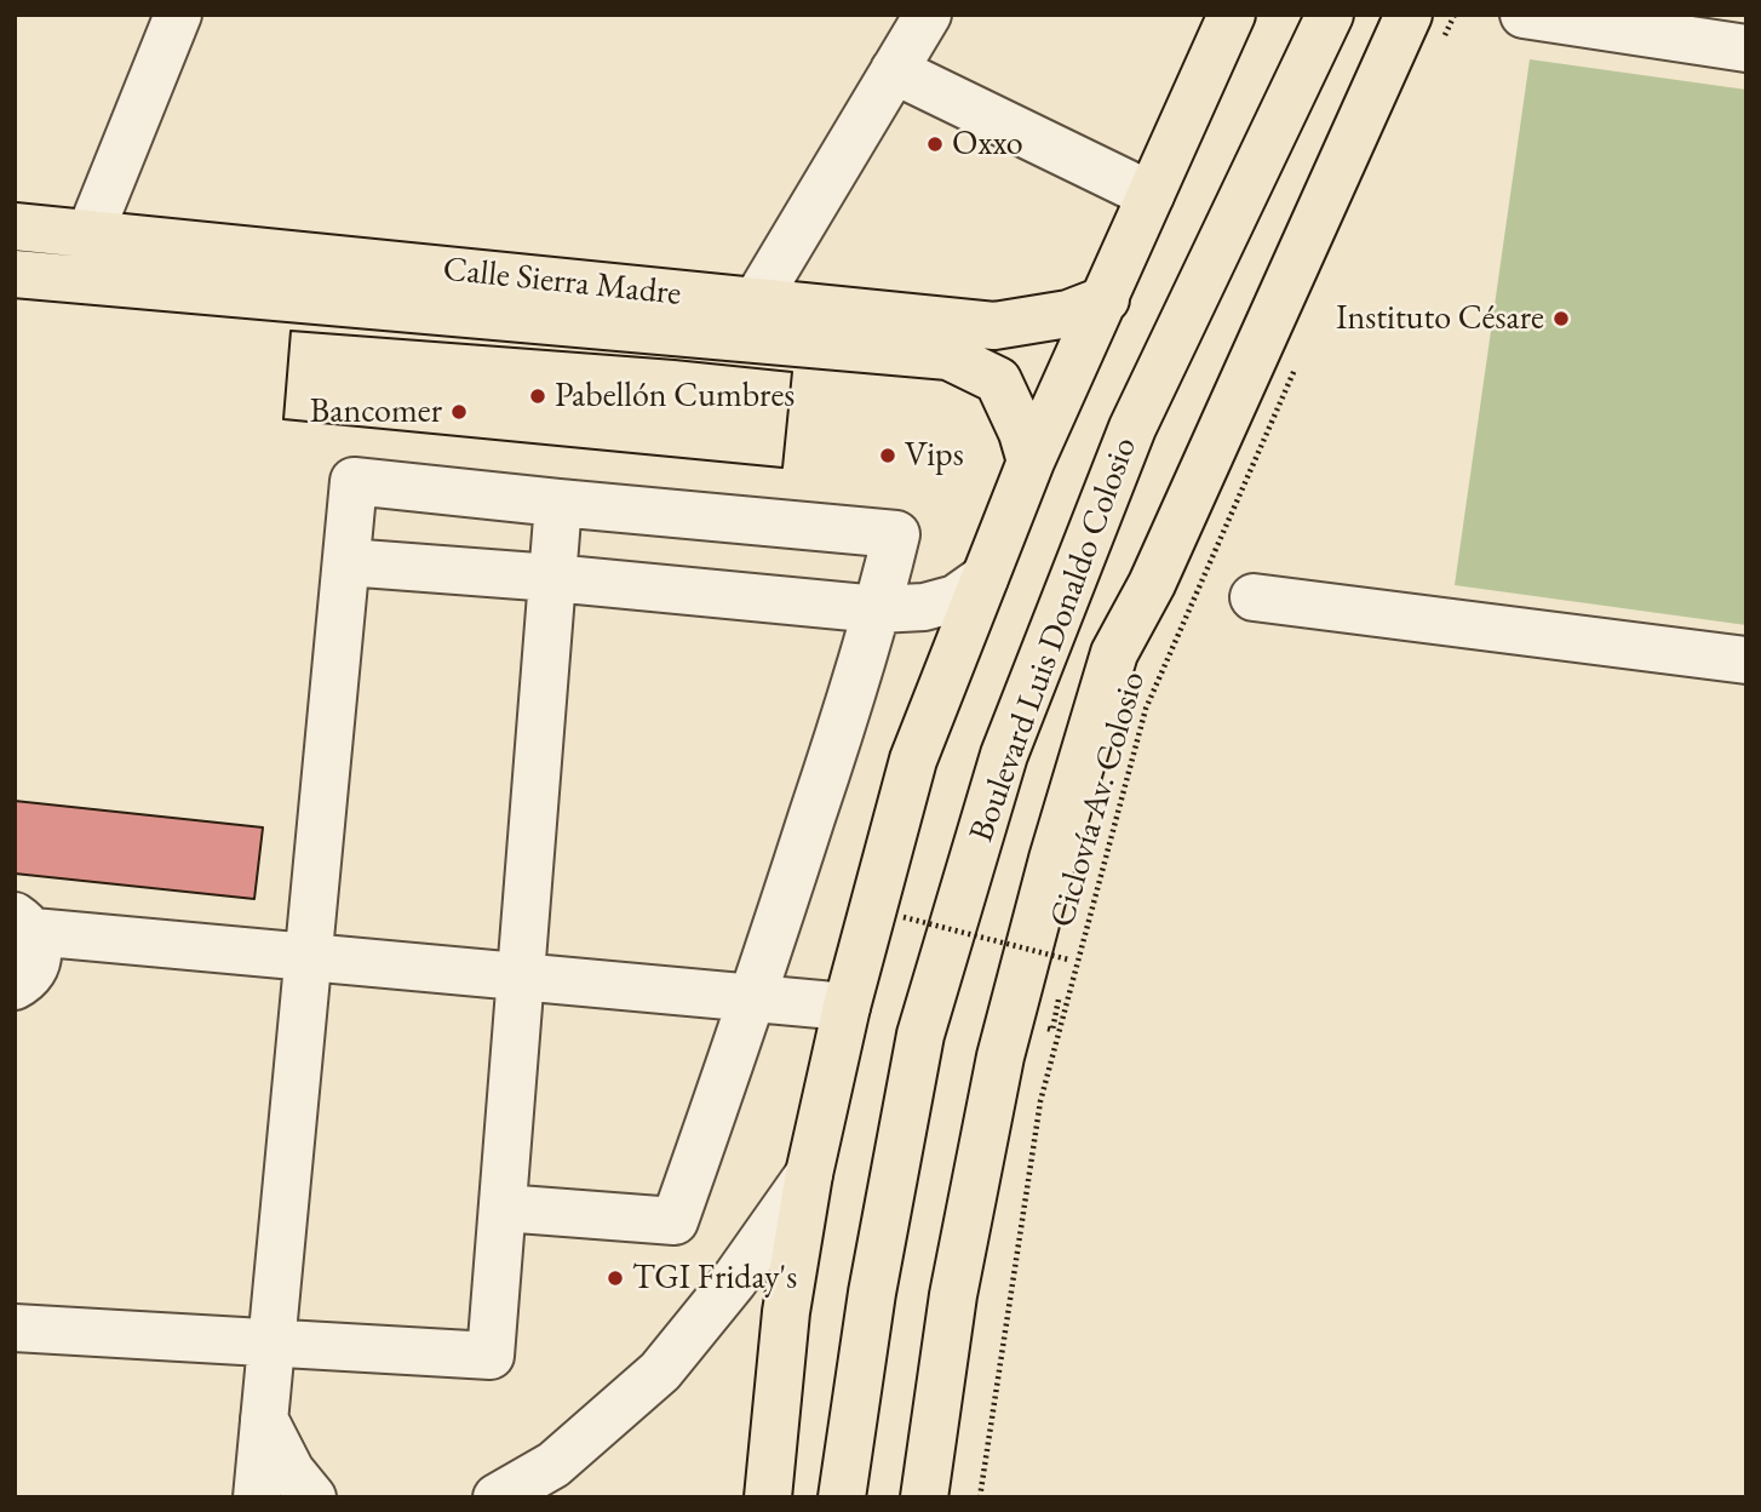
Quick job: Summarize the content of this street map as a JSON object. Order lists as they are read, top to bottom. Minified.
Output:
{"streets":{"main road":["Calle Sierra Madre","Boulevard Luis Donaldo Colosio"],"path":["Ciclovía Av. Colosio"]},"places":["Oxxo","Instituto Césare","Pabellón Cumbres","Bancomer","Vips","TGI Friday's"]}
